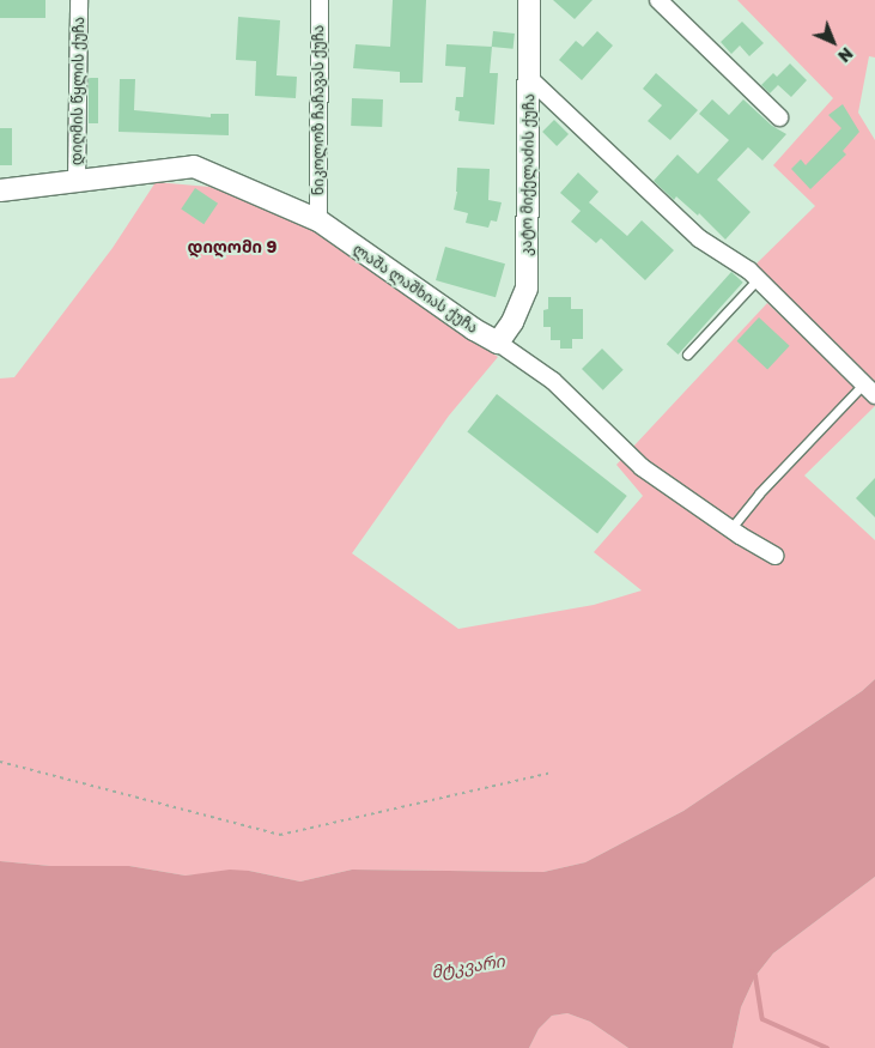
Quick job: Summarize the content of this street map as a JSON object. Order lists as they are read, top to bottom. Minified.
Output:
{"streets":{"street":["დიღმის წყლის ქუჩა","ნიკოლოზ ჩაჩავას ქუჩა","კატო მიქელაძის ქუჩა","ლაშა ლაშხიას ქუჩა"]},"crossings":[["დიღმის წყლის ქუჩა","ლაშა ლაშხიას ქუჩა"],["ნიკოლოზ ჩაჩავას ქუჩა","ლაშა ლაშხიას ქუჩა"],["კატო მიქელაძის ქუჩა","ლაშა ლაშხიას ქუჩა"]],"districts":["დიღომი 9"],"water":["მტკვარი"],"north":"bottom right"}
